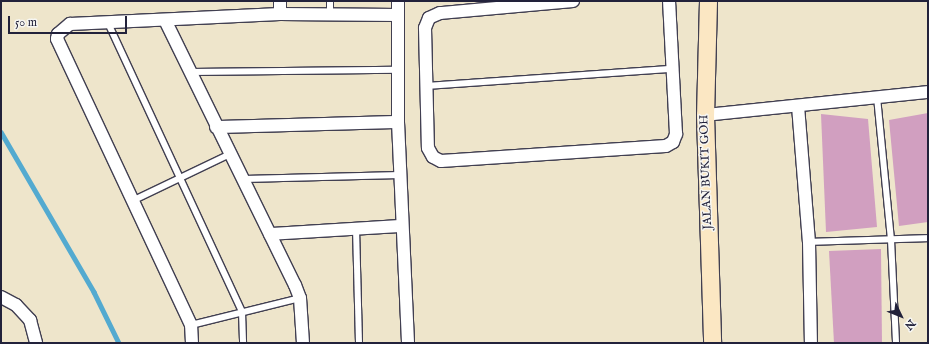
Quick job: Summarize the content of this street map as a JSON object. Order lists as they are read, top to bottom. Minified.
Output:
{"streets":{"main road":["JALAN BUKIT GOH"]},"scale_bar":"50 m","north":"bottom right"}
